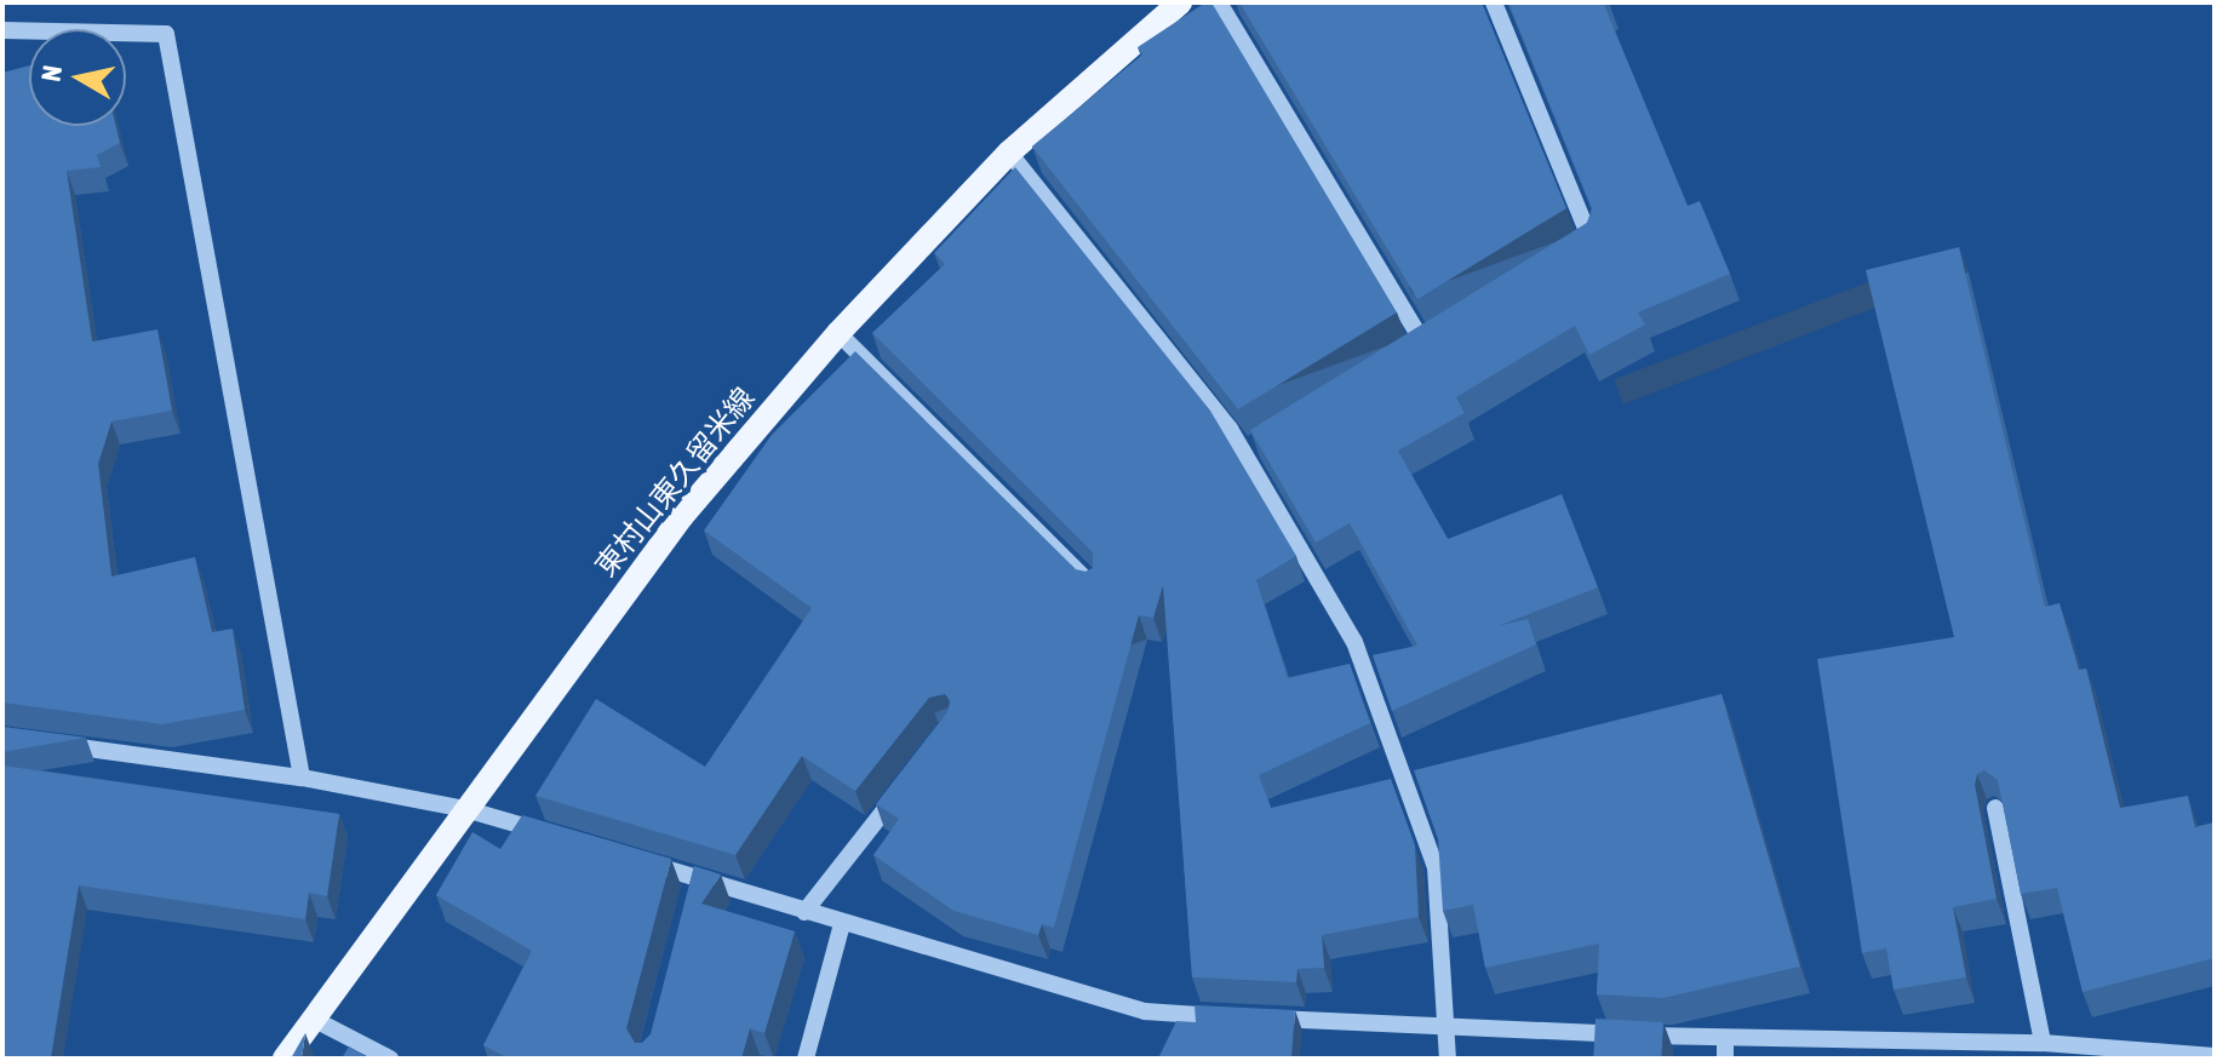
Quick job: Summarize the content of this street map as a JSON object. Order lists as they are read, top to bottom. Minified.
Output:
{"streets":{"main road":["東村山東久留米線"]},"north":"left"}
